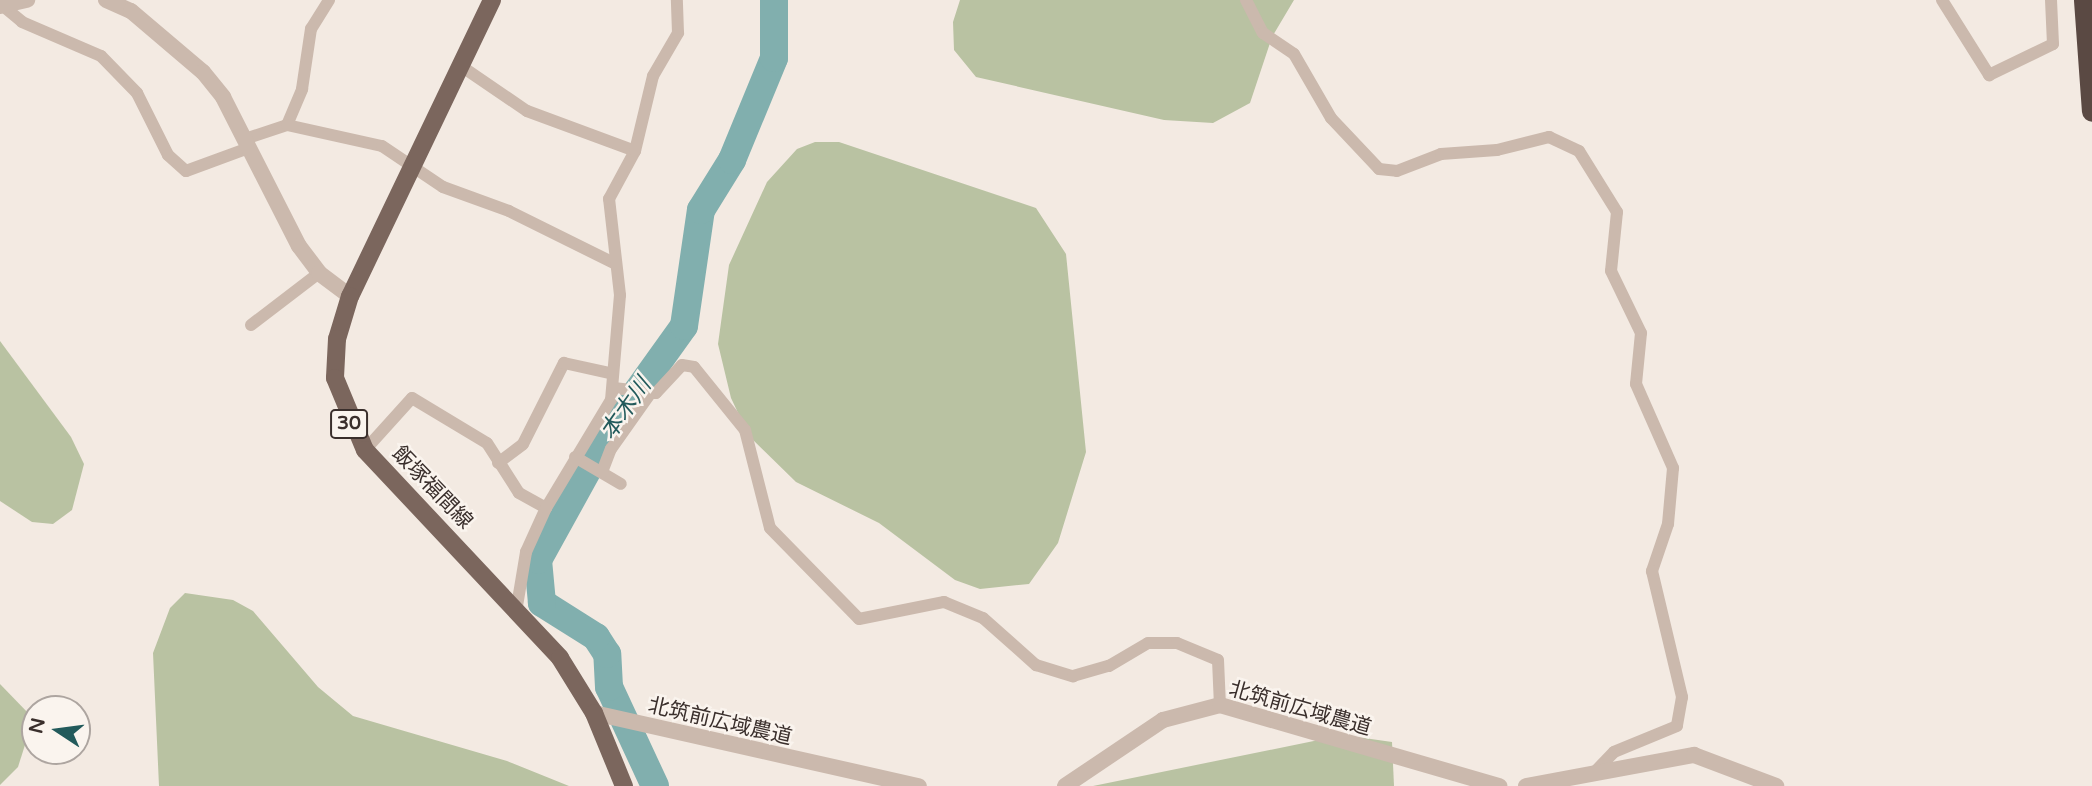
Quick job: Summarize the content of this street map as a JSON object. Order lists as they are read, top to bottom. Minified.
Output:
{"streets":{"main road":["30","飯塚福間線"],"street":["北筑前広域農道"]},"crossings":[["飯塚福間線","北筑前広域農道"]],"water":["本木川"],"north":"left"}
